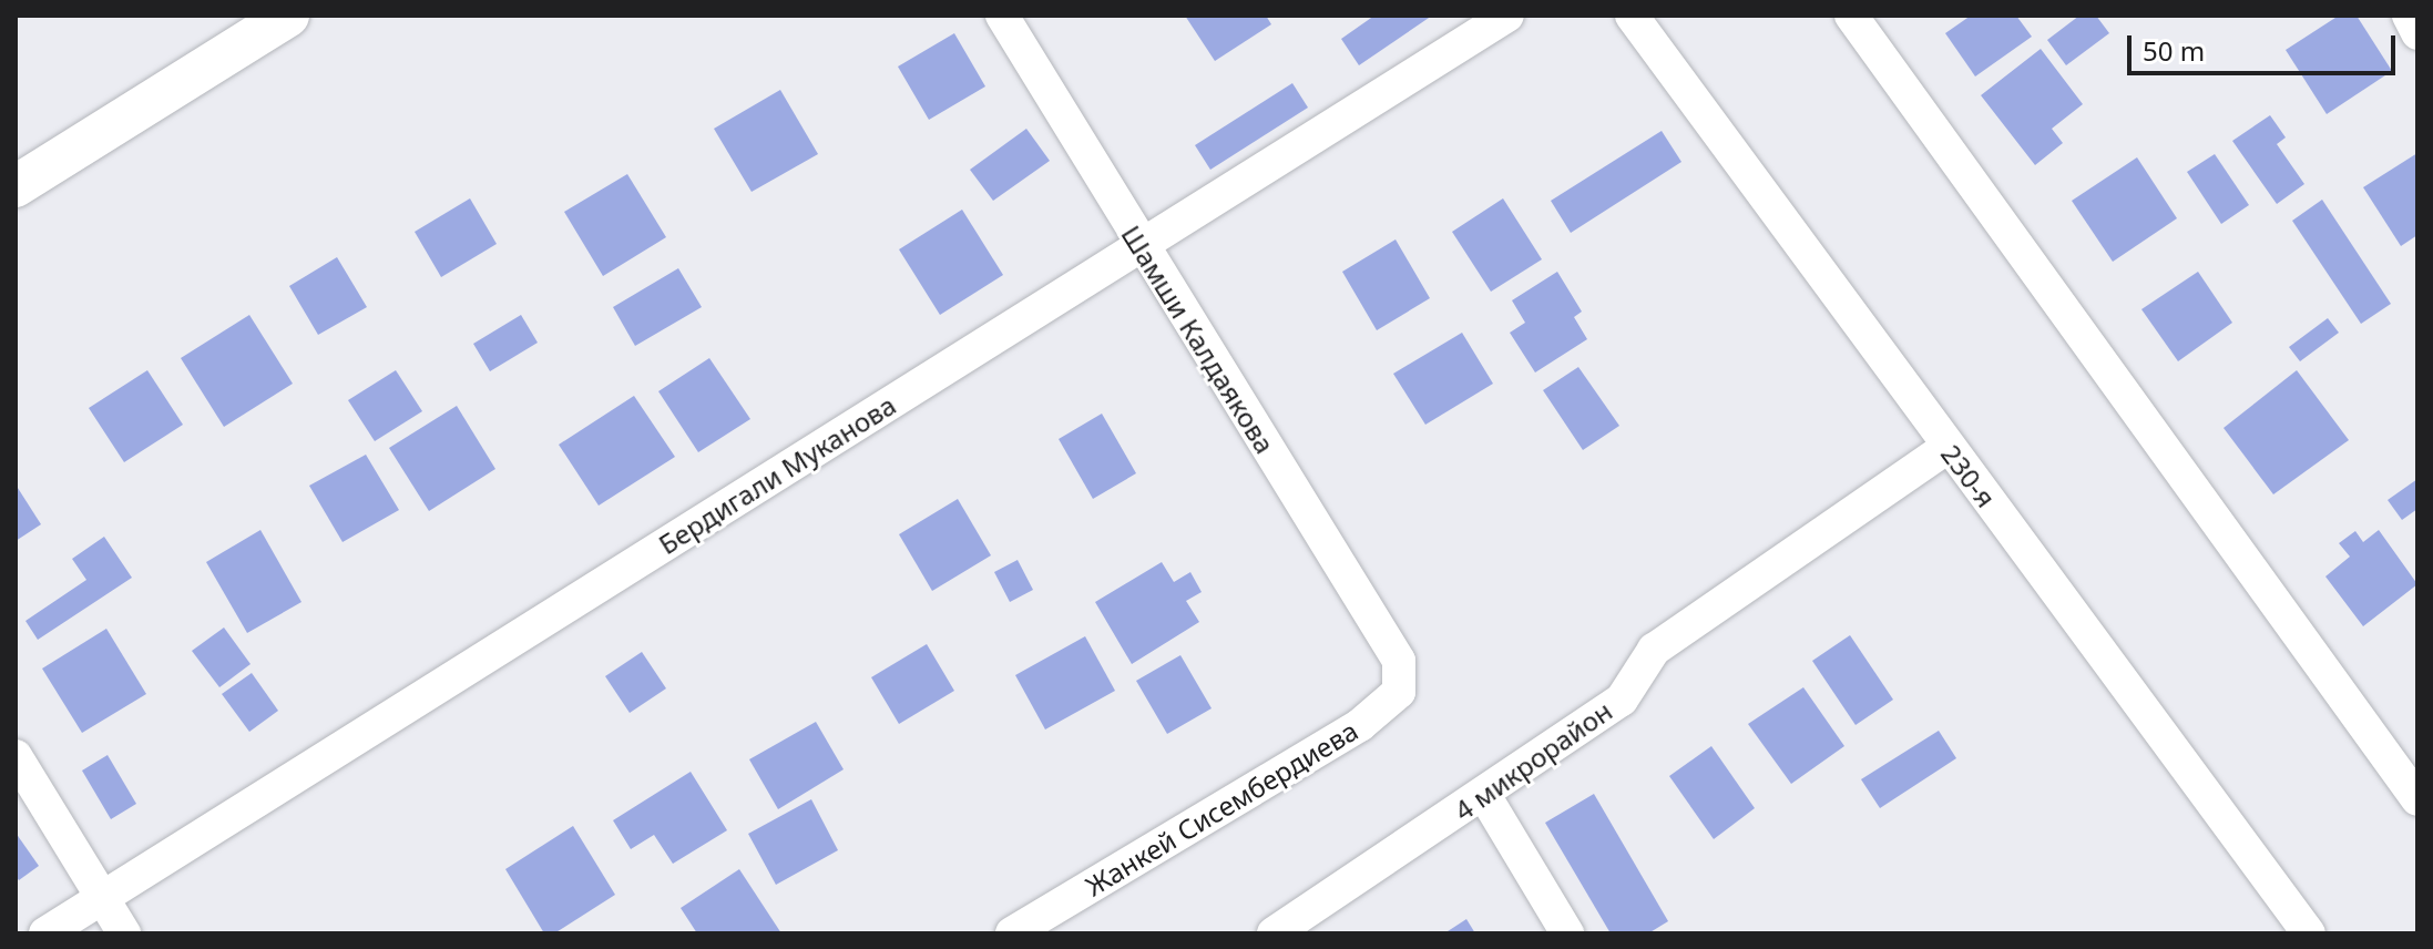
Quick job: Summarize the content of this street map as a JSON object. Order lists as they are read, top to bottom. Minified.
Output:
{"streets":{"street":["Шамши Калдаякова","Бердигали Муканова","230-я","4 микрорайон","Жанкей Сисембердиева"]},"crossings":[["Шамши Калдаякова","Бердигали Муканова"],["Шамши Калдаякова","Жанкей Сисембердиева"],["230-я","4 микрорайон"]],"scale_bar":"50 m"}
